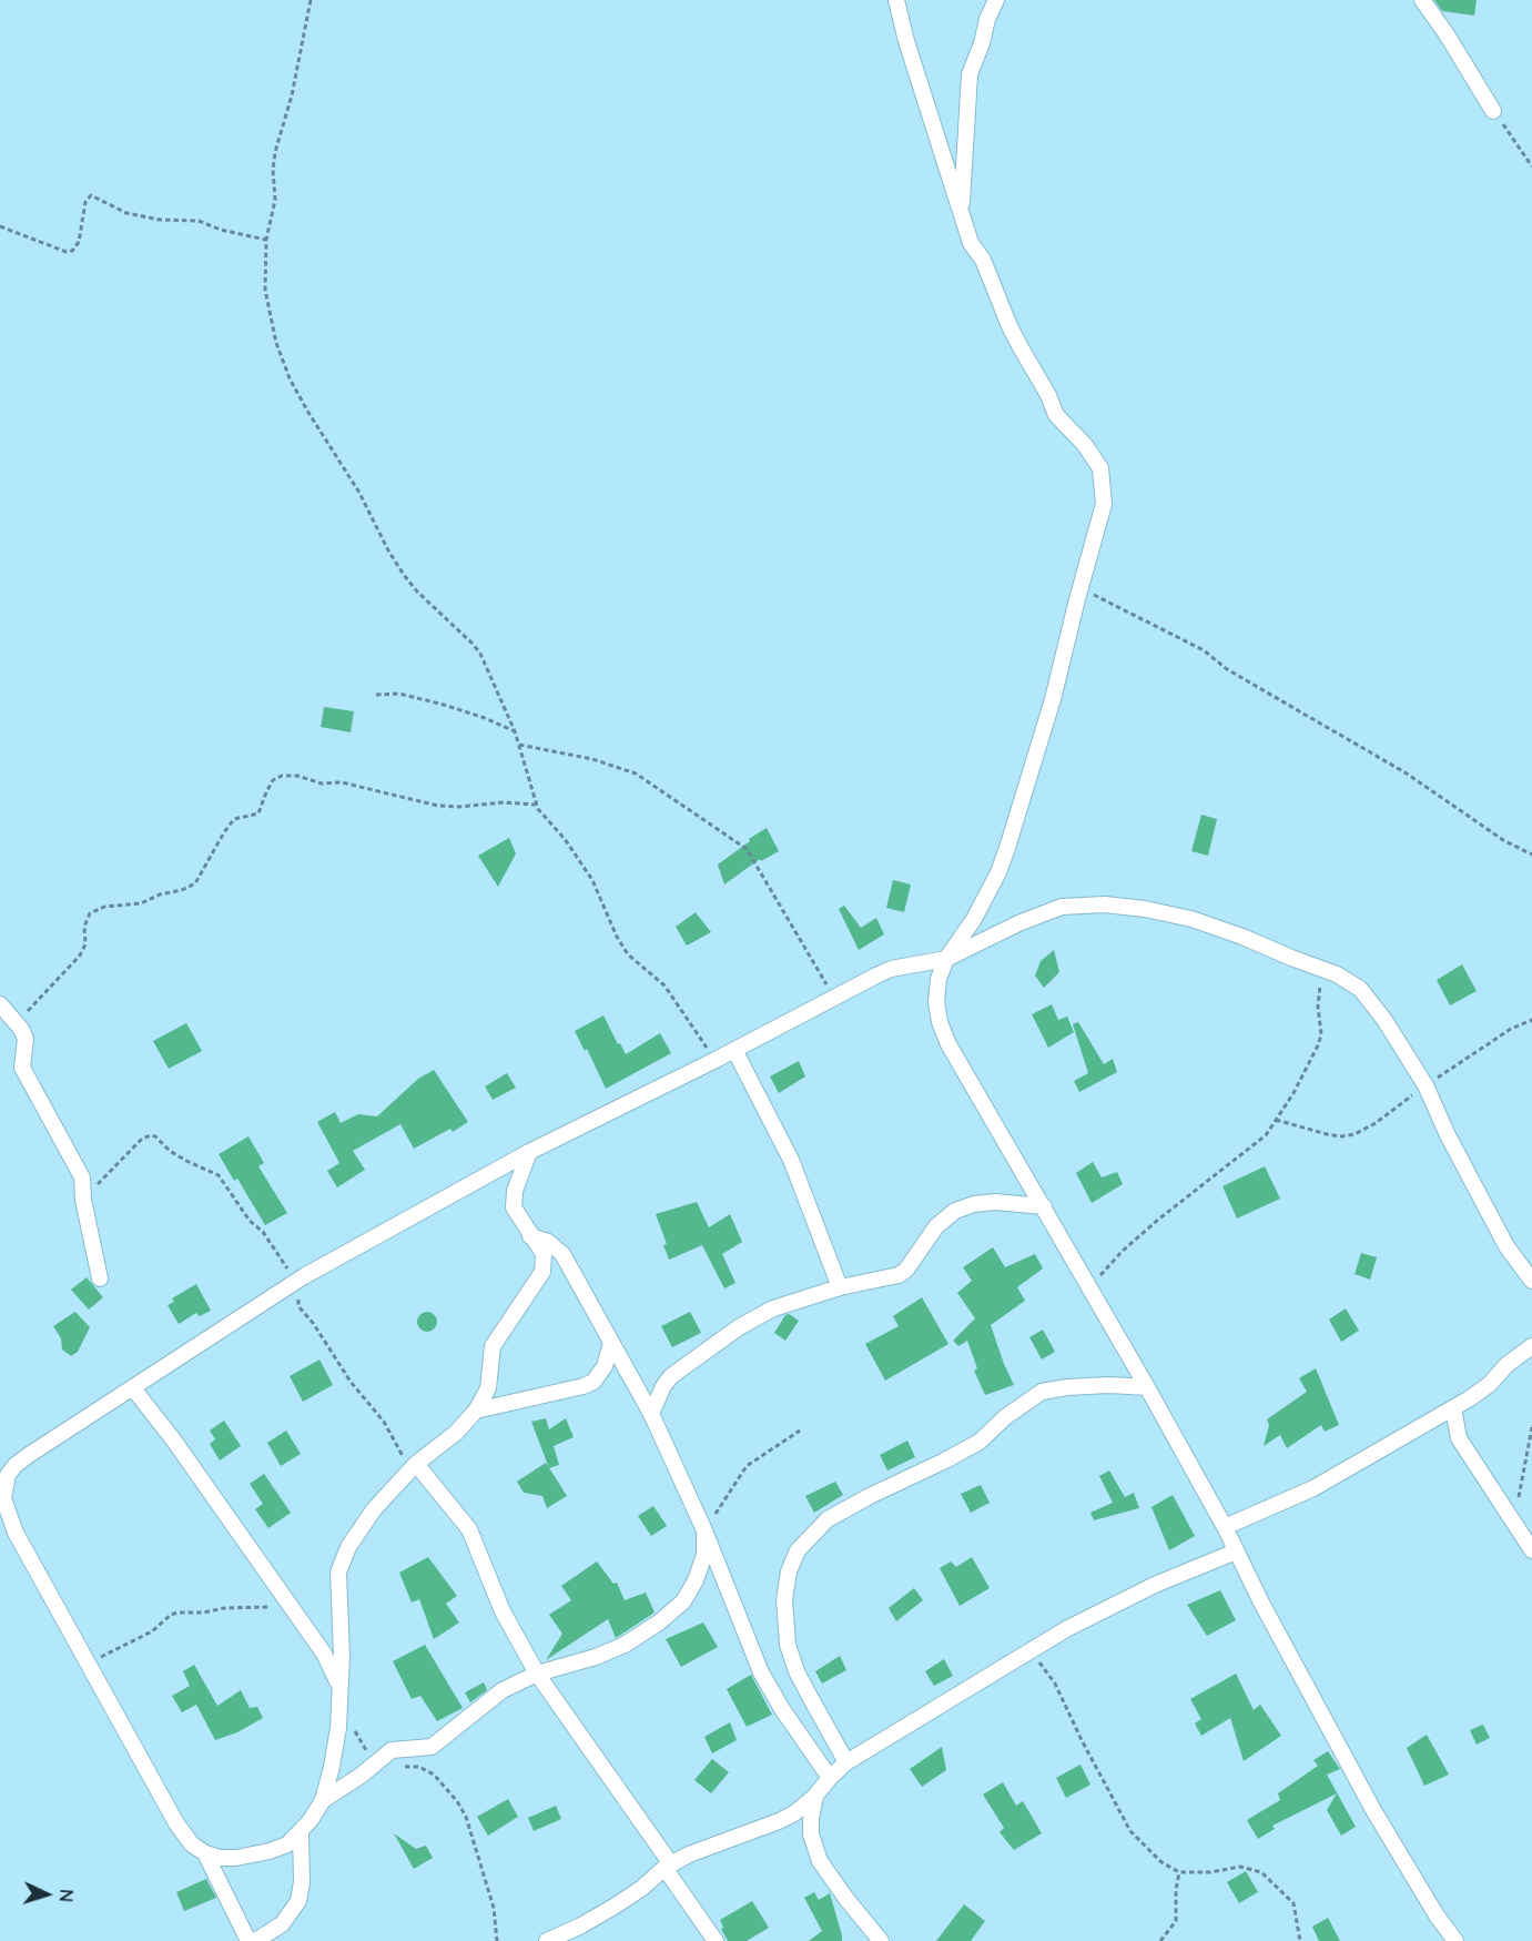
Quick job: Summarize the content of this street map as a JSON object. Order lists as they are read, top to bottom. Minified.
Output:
{"north":"right"}
